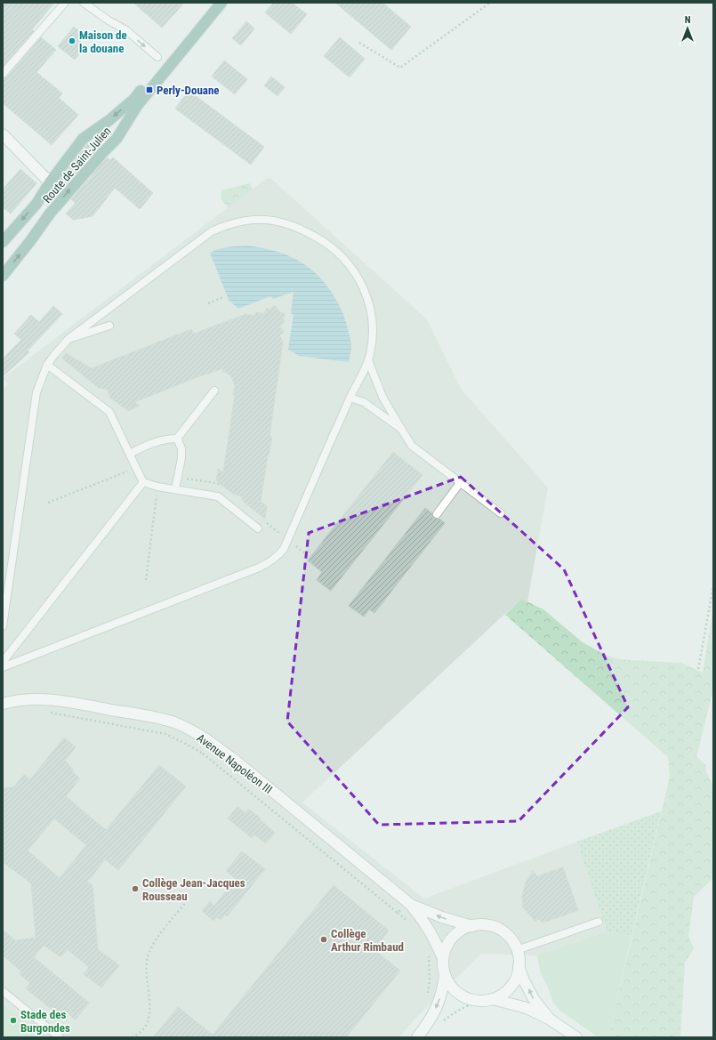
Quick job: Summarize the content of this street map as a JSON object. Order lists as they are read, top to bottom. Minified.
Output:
{"streets":{"main road":["Route de Saint-Julien"],"street":["Avenue Napoléon III"]},"places":{"other":["Maison de la douane","Collège Jean-Jacques Rousseau","Collège Arthur Rimbaud","Stade des Burgondes"],"transit":["Perly-Douane"]},"north":"top"}
